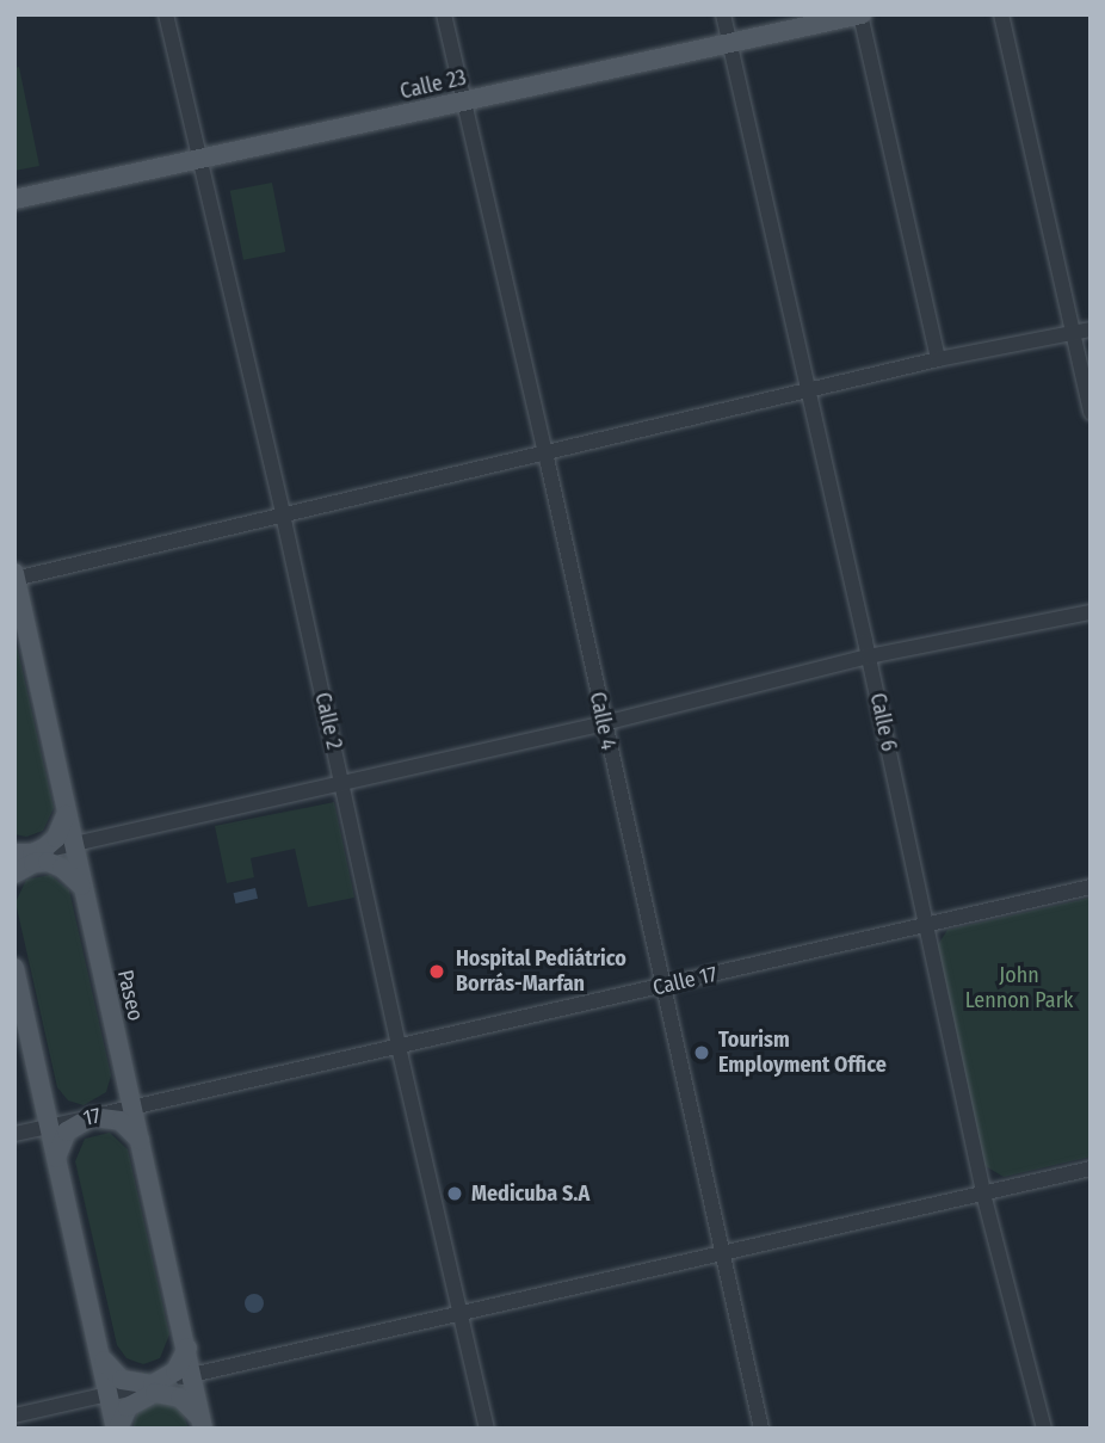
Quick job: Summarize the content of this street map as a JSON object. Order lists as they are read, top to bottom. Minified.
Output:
{"streets":{"main road":["Calle 23","Paseo"],"street":["Calle 2","Calle 4","Calle 6","Calle 17","17"]},"crossings":[["Calle 23","Calle 2"],["Calle 23","Calle 4"],["Calle 23","Calle 6"],["Calle 2","Calle 17"],["Calle 4","Calle 17"],["Calle 6","Calle 17"],["Calle 17","Paseo"],["Calle 17","17"],["Paseo","17"]],"parks":["John Lennon Park"],"places":["Hospital Pediátrico Borrás-Marfan","Tourism Employment Office","Medicuba S.A"]}
